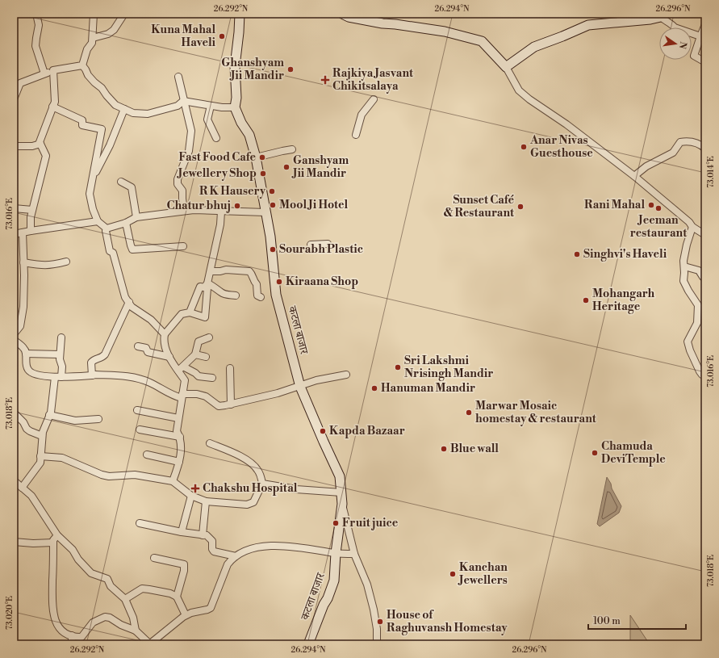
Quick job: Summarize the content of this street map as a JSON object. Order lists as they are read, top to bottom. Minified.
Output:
{"streets":{"street":["कटला बाजार"]},"places":{"other":["Kuna Mahal Haveli","Ghanshyam Jii Mandir","Anar Nivas Guesthouse","Fast Food Cafe","Ganshyam Jii Mandir","Jewellery Shop","R K Hausery","Mool Ji Hotel","Rani Mahal","Chatur bhuj","Sunset Café & Restaurant","Jeeman restaurant","Sourabh Plastic","Singhvi's Haveli","Kiraana Shop","Mohangarh Heritage","Sri Lakshmi Nrisingh Mandir","Hanuman Mandir","Marwar Mosaic homestay & restaurant","Kapda Bazaar","Blue wall","Chamuda DeviTemple","Fruit juice","Kanchan Jewellers","House of Raghuvansh Homestay"],"health":["Rajkiya Jasvant Chikitsalaya","Chakshu Hospital"]},"scale_bar":"100 m","north":"right","coordinates":["26.292°N","26.294°N","26.296°N","73.014°E","73.016°E","73.018°E","73.020°E"]}
